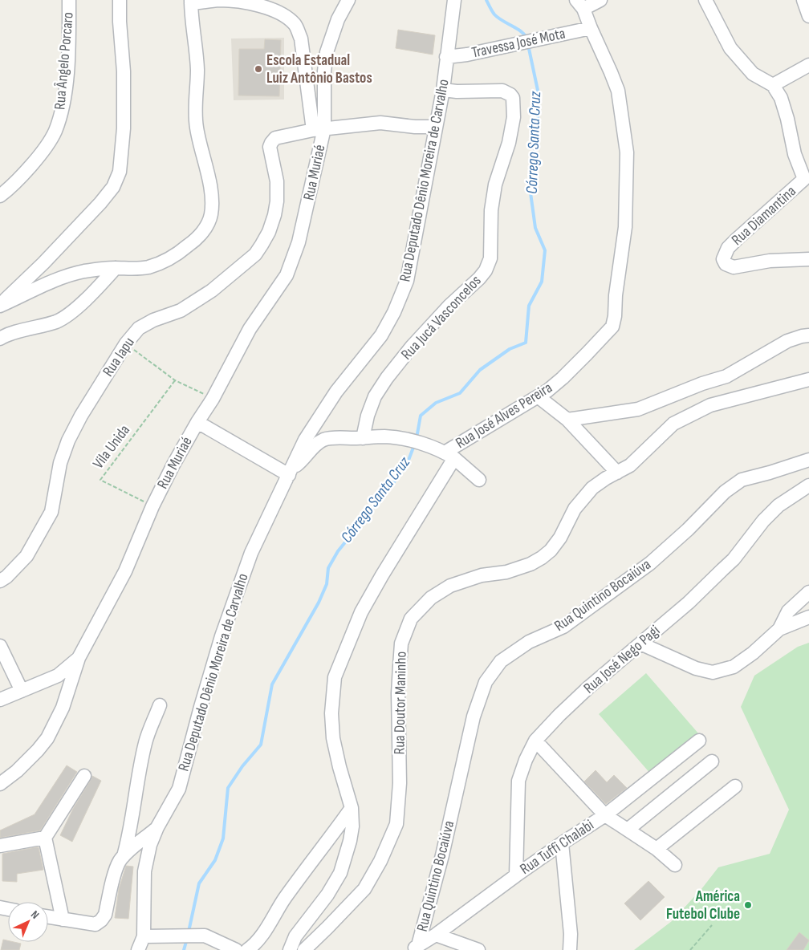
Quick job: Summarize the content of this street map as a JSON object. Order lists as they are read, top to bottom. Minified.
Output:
{"streets":{"street":["Travessa José Mota","Rua Ângelo Porcaro","Rua Muriaé","Rua Deputado Dênio Moreira de Carvalho","Rua Diamantina","Rua Jucá Vasconcelos","Rua Iapu","Rua José Alves Pereira","Rua Quintino Bocaiúva","Rua José Nego Pagi","Rua Doutor Maninho","Rua Tuffi Chalabi"],"path":["Vila Unida"]},"crossings":[["Travessa José Mota","Rua Deputado Dênio Moreira de Carvalho"],["Travessa José Mota","Rua José Alves Pereira"],["Rua Muriaé","Rua Iapu"],["Rua Muriaé","Vila Unida"],["Rua Deputado Dênio Moreira de Carvalho","Rua Jucá Vasconcelos"],["Rua Quintino Bocaiúva","Rua Tuffi Chalabi"],["Rua José Nego Pagi","Rua Tuffi Chalabi"]],"water":["Córrego Santa Cruz"],"places":["Escola Estadual Luiz Antônio Bastos","América Futebol Clube"],"north":"top right"}
